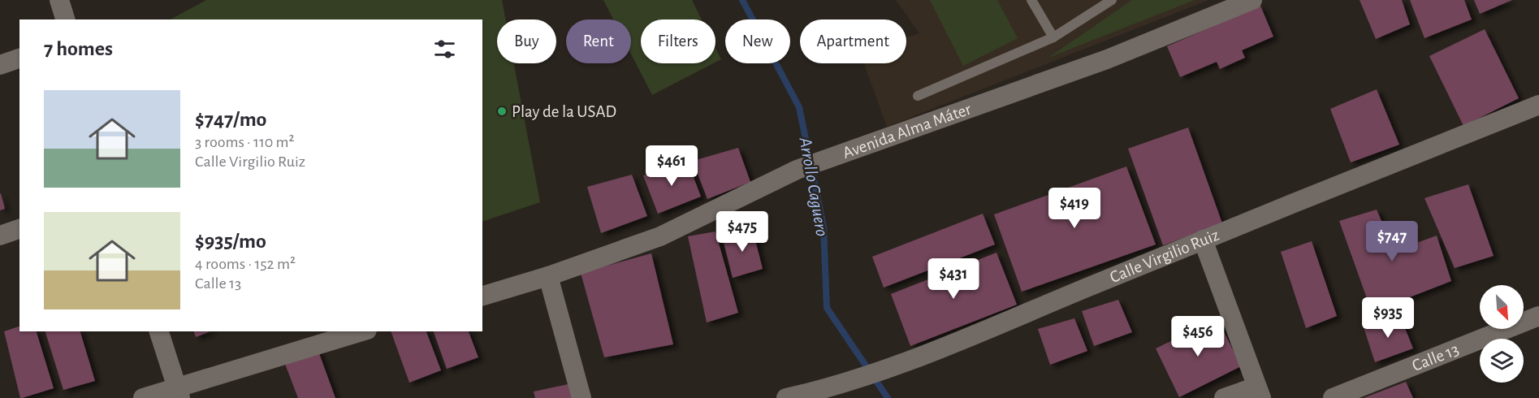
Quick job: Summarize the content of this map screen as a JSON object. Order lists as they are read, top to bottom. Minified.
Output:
{"streets":{"street":["Avenida Alma Máter","Calle Virgilio Ruiz","Calle 13"]},"water":["Arrollo Caguero"],"places":["Play de la USAD"],"north":"bottom right","page":{"chip":["Buy","Rent","Filters","New","Apartment"],"heading":"7 homes","list":[{"name":"$747/mo","note":"3 rooms · 110 m² · Calle Virgilio Ruiz"},{"name":"$935/mo","note":"4 rooms · 152 m² · Calle 13"}],"price":["$461","$419","$475","$747","$431","$935","$456"]}}
